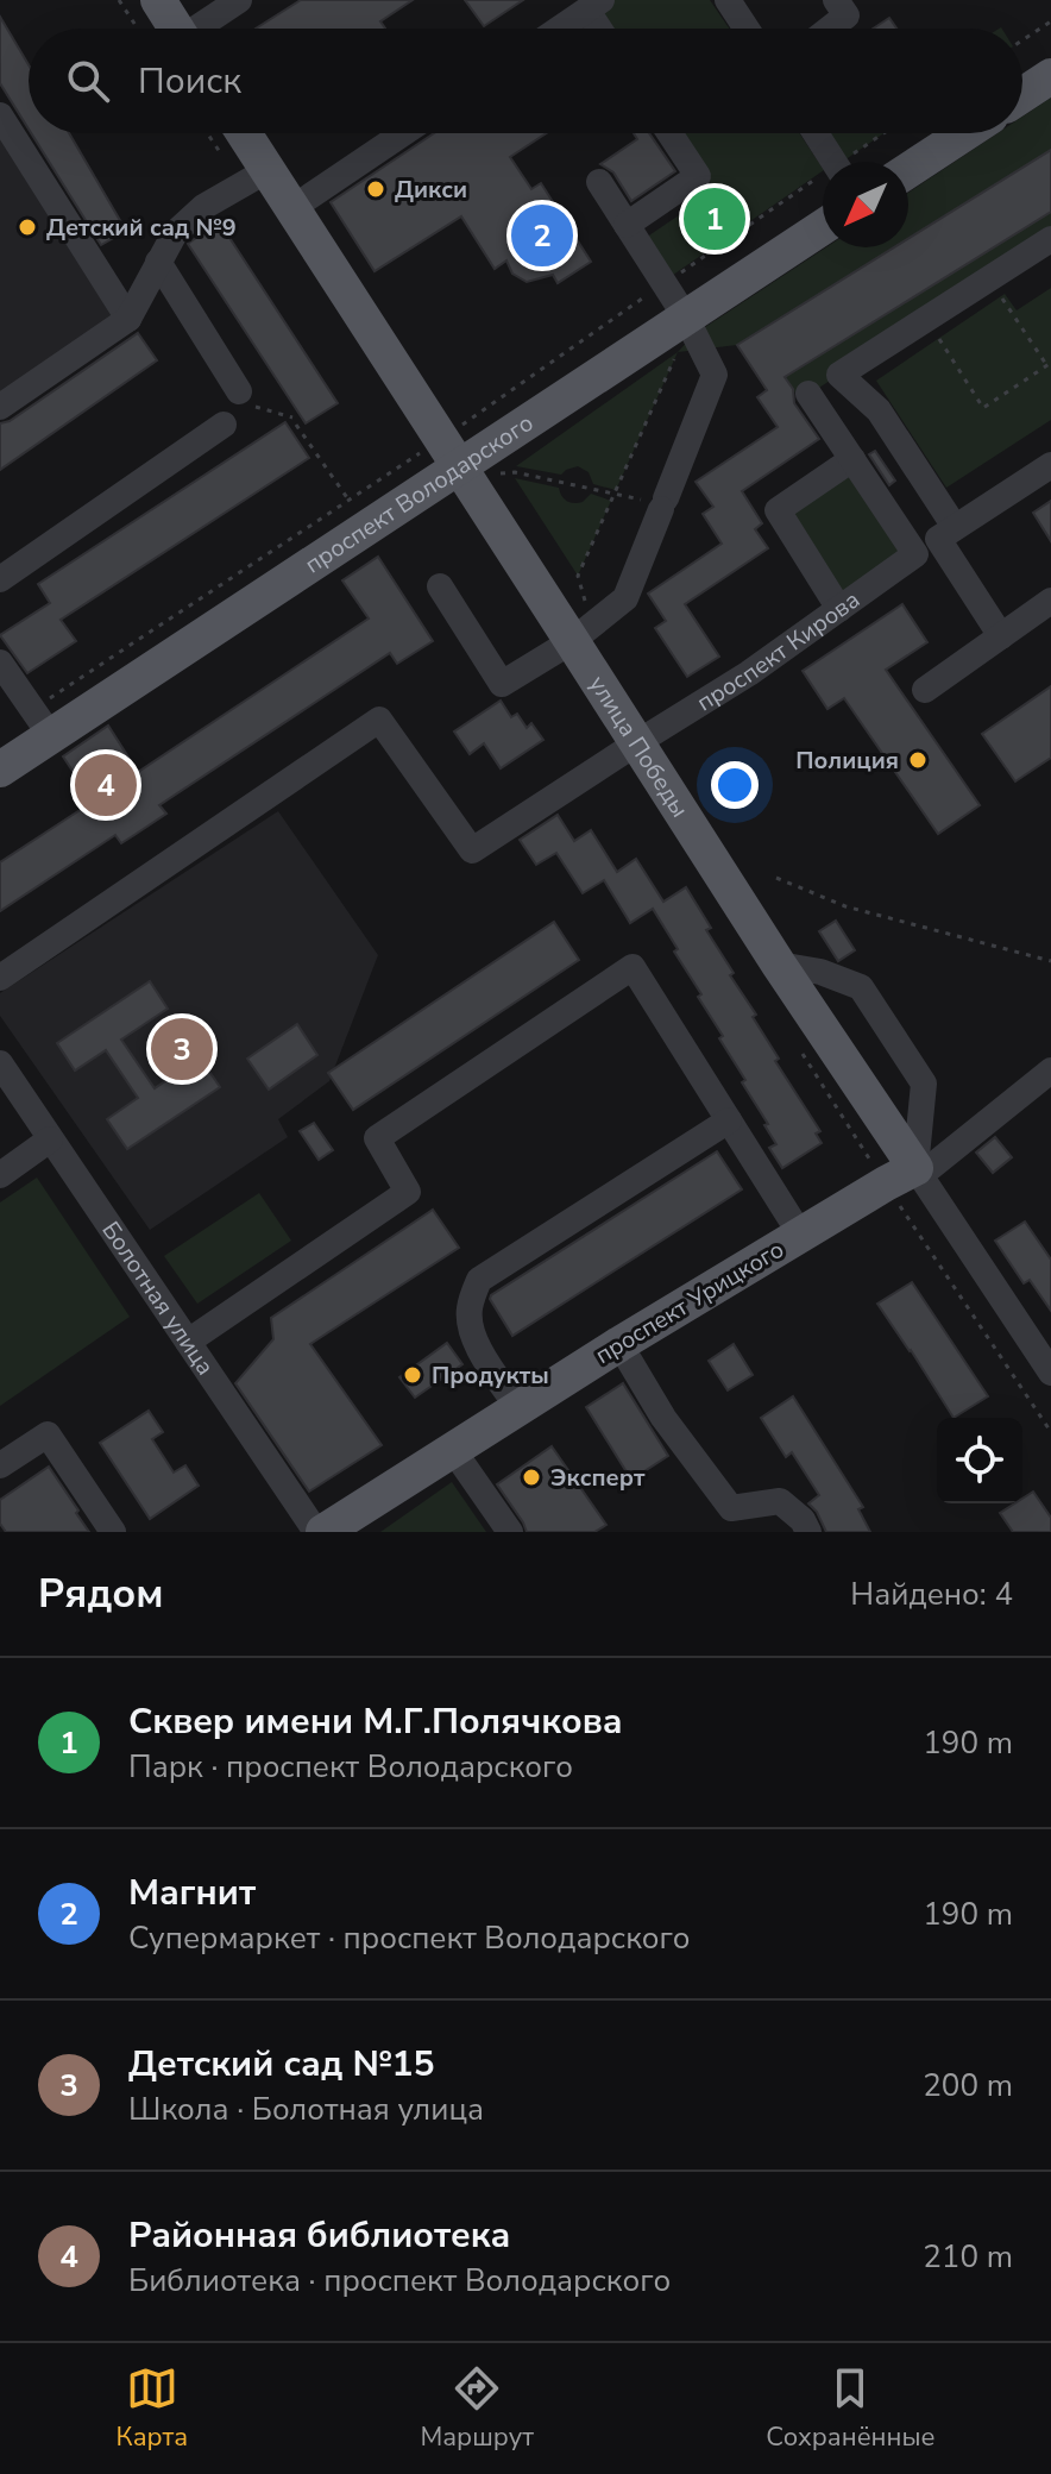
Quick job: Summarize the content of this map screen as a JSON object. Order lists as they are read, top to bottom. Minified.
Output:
{"streets":{"main road":["проспект Володарского","улица Победы","проспект Урицкого"],"street":["проспект Кирова","Болотная улица"]},"crossings":[["проспект Володарского","улица Победы"],["проспект Кирова","улица Победы"],["улица Победы","проспект Урицкого"],["Болотная улица","проспект Урицкого"]],"places":["Дикси","Детский сад №9","Полиция","Продукты","Эксперт"],"north":"bottom left","page":{"search":"Поиск","pins":["1","2","4","3"],"heading":["Рядом","Найдено: 4"],"list":[{"mark":"1","name":"Сквер имени М.Г.Полячкова","note":"Парк · проспект Володарского","value":"190 m"},{"mark":"2","name":"Магнит","note":"Супермаркет · проспект Володарского","value":"190 m"},{"mark":"3","name":"Детский сад №15","note":"Школа · Болотная улица","value":"200 m"},{"mark":"4","name":"Районная библиотека","note":"Библиотека · проспект Володарского","value":"210 m"}],"nav":["Карта","Маршрут","Сохранённые"]}}
